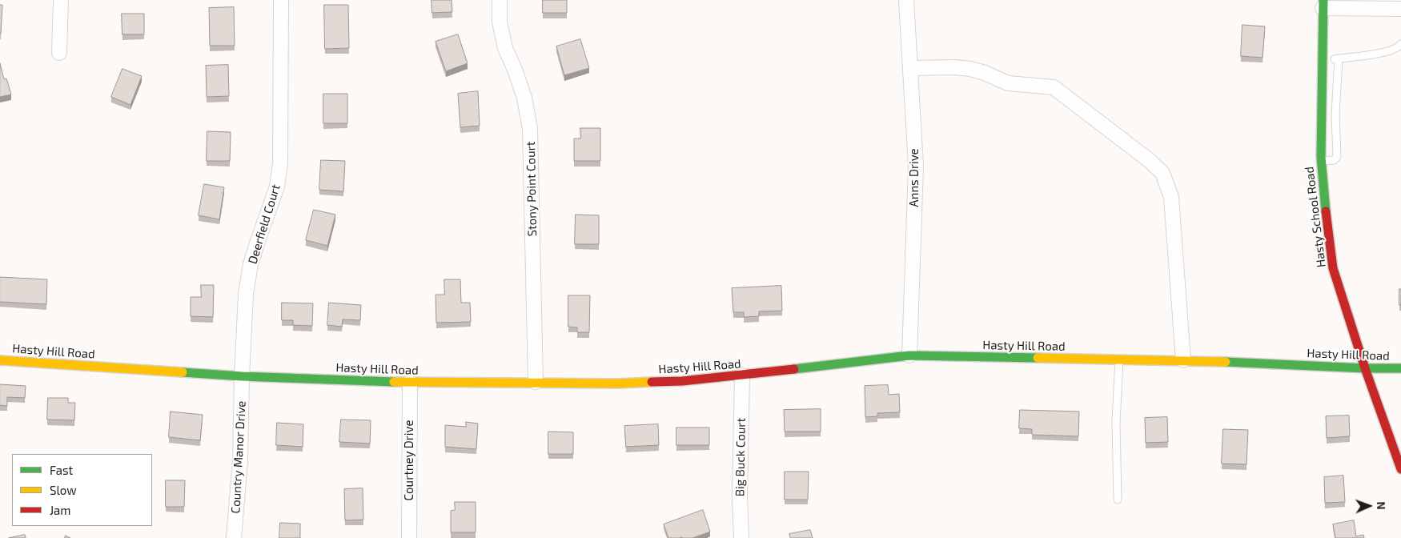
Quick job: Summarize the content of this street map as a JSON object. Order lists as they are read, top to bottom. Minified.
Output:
{"streets":{"street":["Anns Drive","Stony Point Court","Hasty School Road","Deerfield Court","Hasty Hill Road","Country Manor Drive","Big Buck Court","Courtney Drive"]},"crossings":[["Anns Drive","Hasty Hill Road"],["Stony Point Court","Hasty Hill Road"],["Hasty School Road","Hasty Hill Road"],["Deerfield Court","Hasty Hill Road"],["Deerfield Court","Country Manor Drive"],["Hasty Hill Road","Country Manor Drive"],["Hasty Hill Road","Big Buck Court"],["Hasty Hill Road","Courtney Drive"]],"legend":["Fast","Slow","Jam"],"north":"right"}
